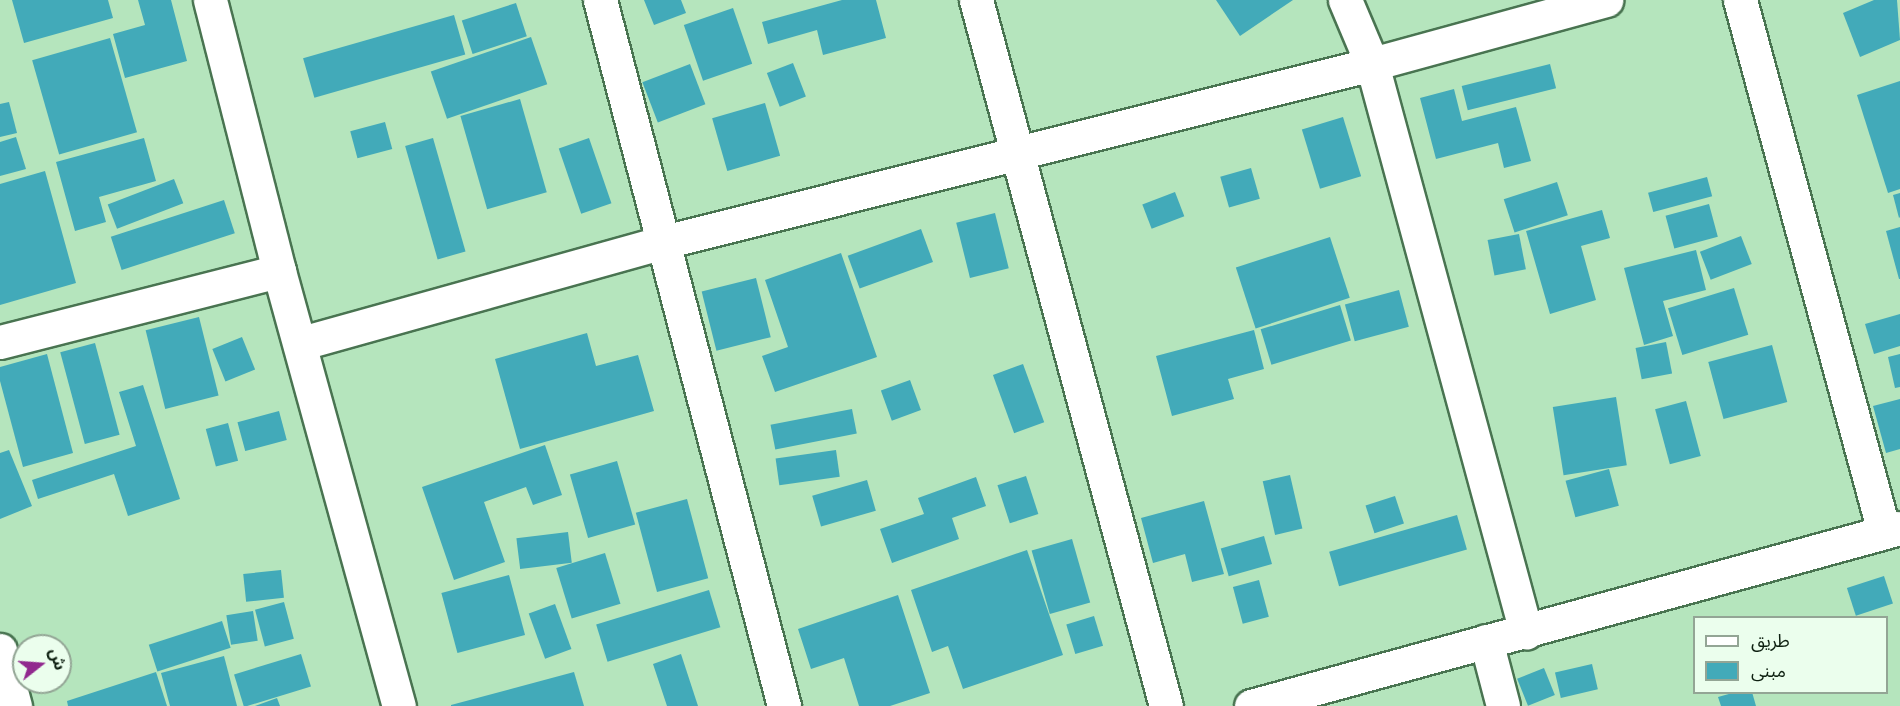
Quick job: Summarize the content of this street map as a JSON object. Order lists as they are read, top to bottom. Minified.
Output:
{"legend":["طريق","مبنى"],"north":"right"}
